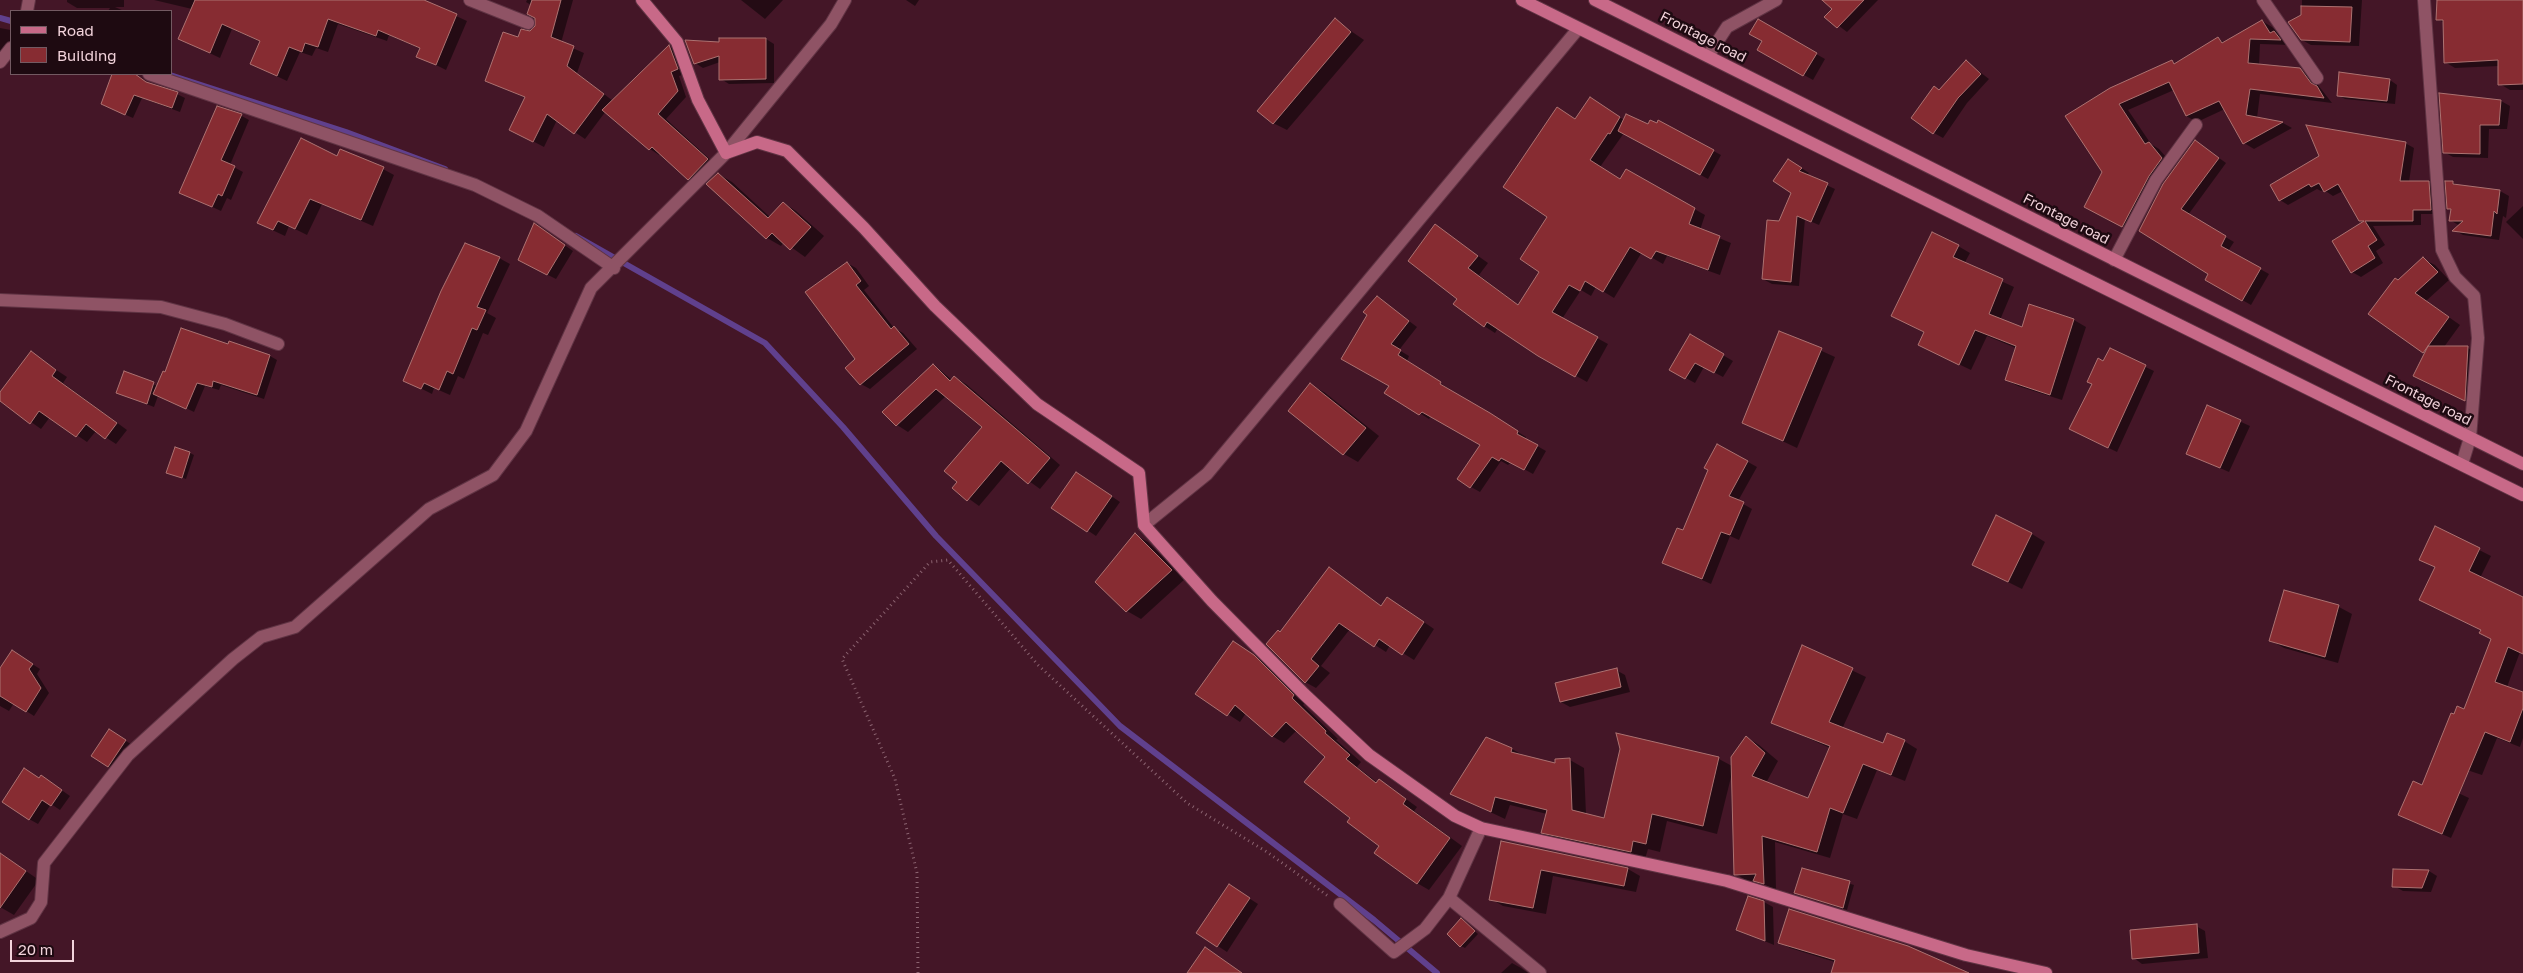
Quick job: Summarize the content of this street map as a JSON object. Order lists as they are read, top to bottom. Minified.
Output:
{"streets":{"main road":["Frontage road"]},"legend":["Road","Building"],"scale_bar":"20 m"}
